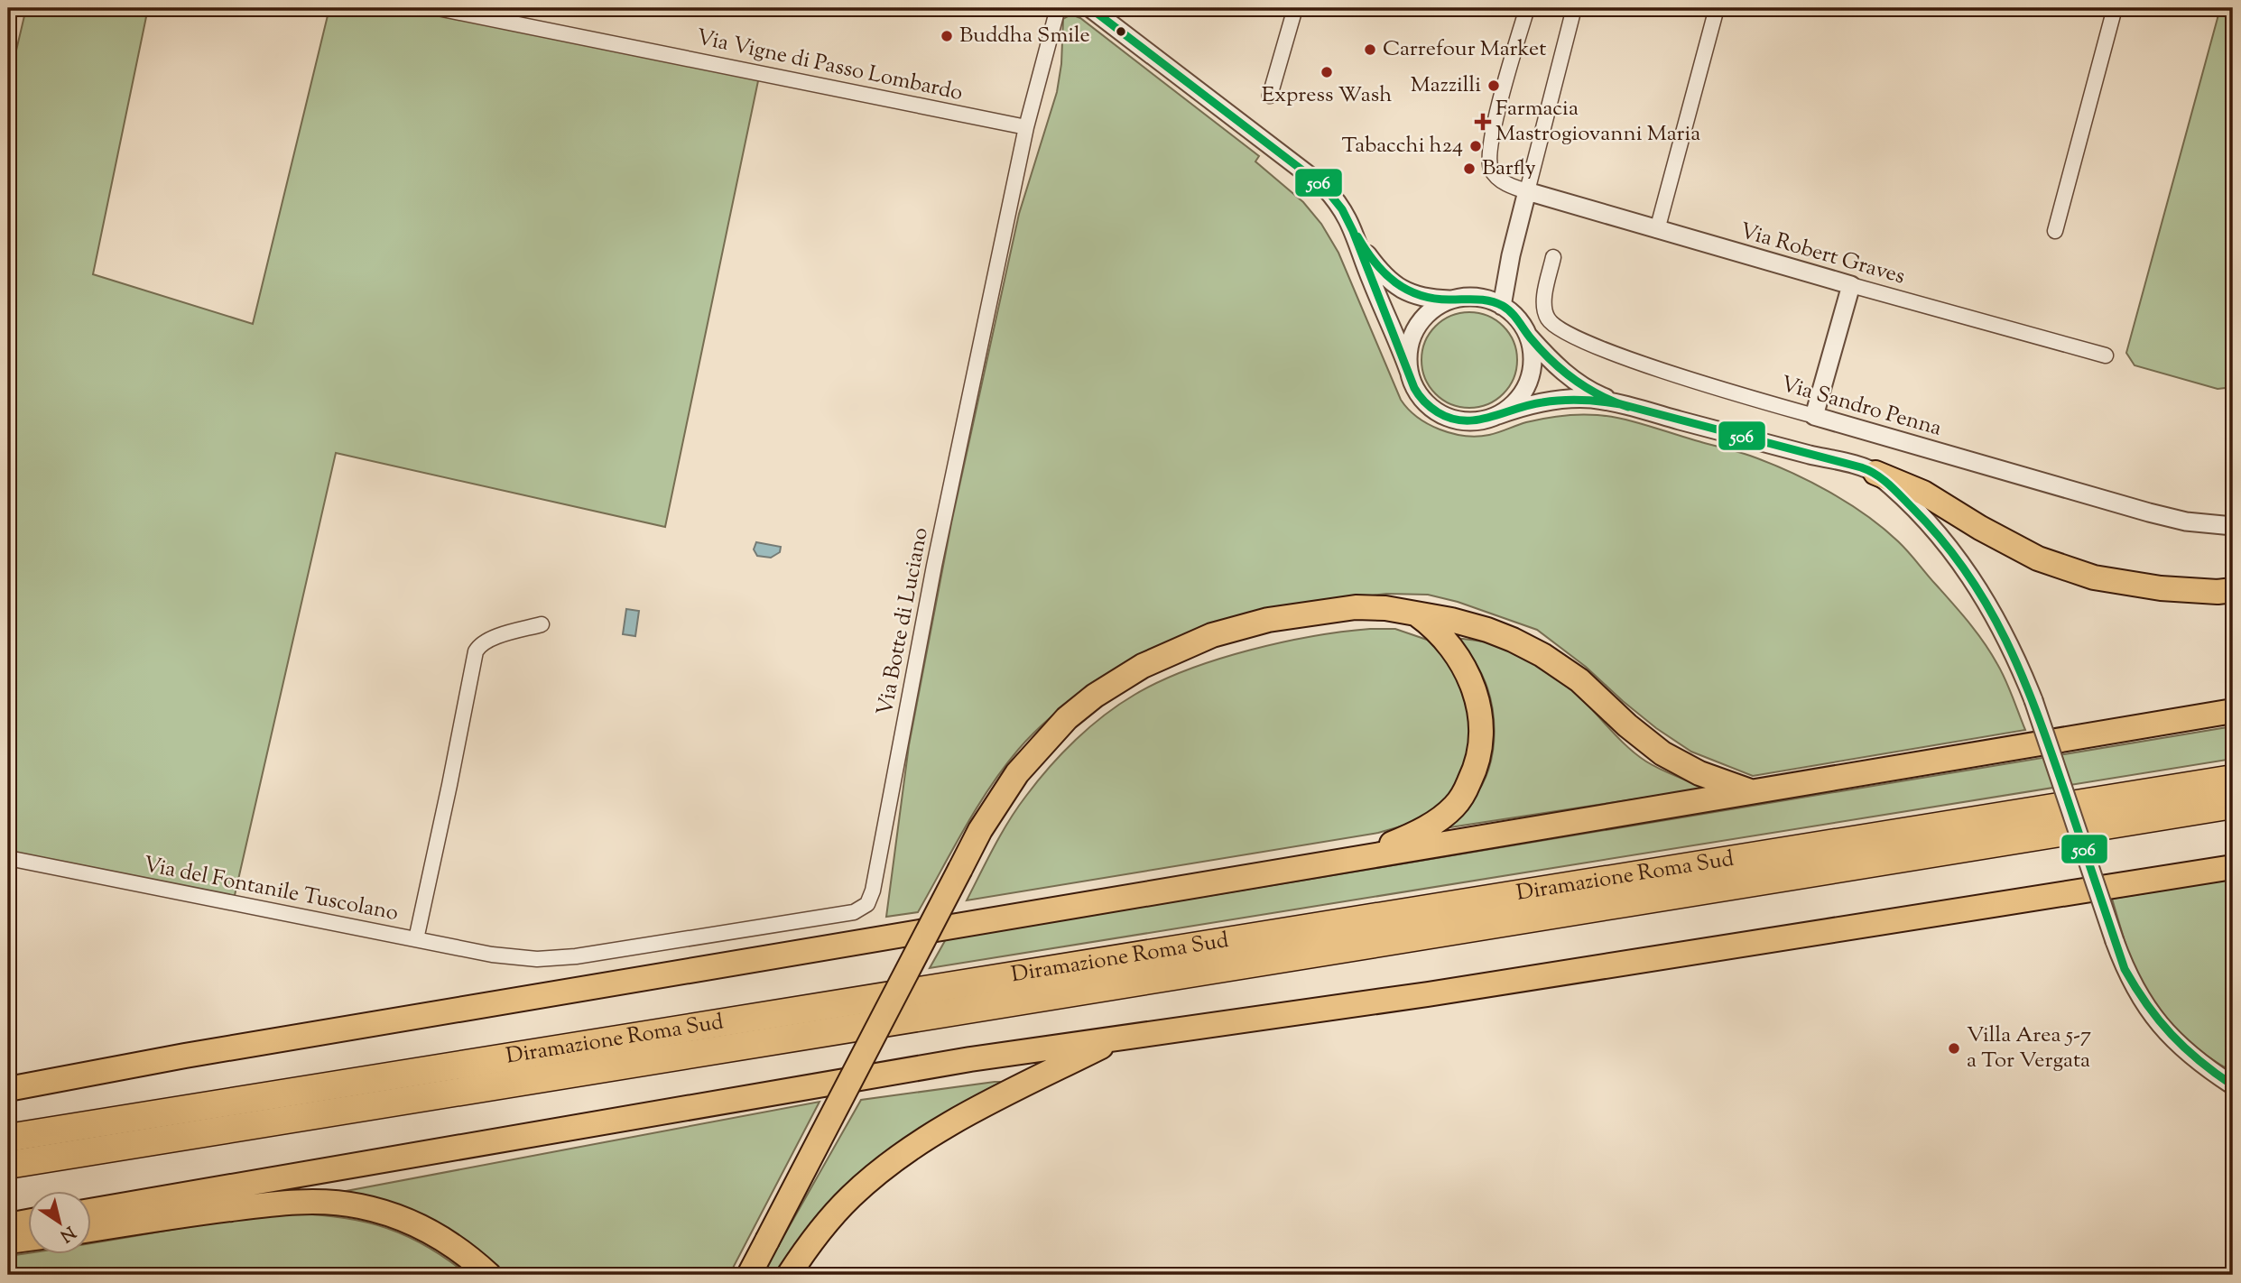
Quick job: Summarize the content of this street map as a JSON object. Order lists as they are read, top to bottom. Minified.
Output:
{"streets":{"highway":["Diramazione Roma Sud"],"street":["Via Vigne di Passo Lombardo","Via Robert Graves","Via Sandro Penna","Via Botte di Luciano","Via del Fontanile Tuscolano"]},"crossings":[["Via Vigne di Passo Lombardo","Via Botte di Luciano"],["Via Botte di Luciano","Via del Fontanile Tuscolano"]],"places":{"other":["Buddha Smile","Carrefour Market","Express Wash","Mazzilli","Tabacchi h24","Barfly","Villa Area 5-7 a Tor Vergata"],"health":["Farmacia Mastrogiovanni Maria"]},"lines":["transit line 506"],"north":"bottom right"}
